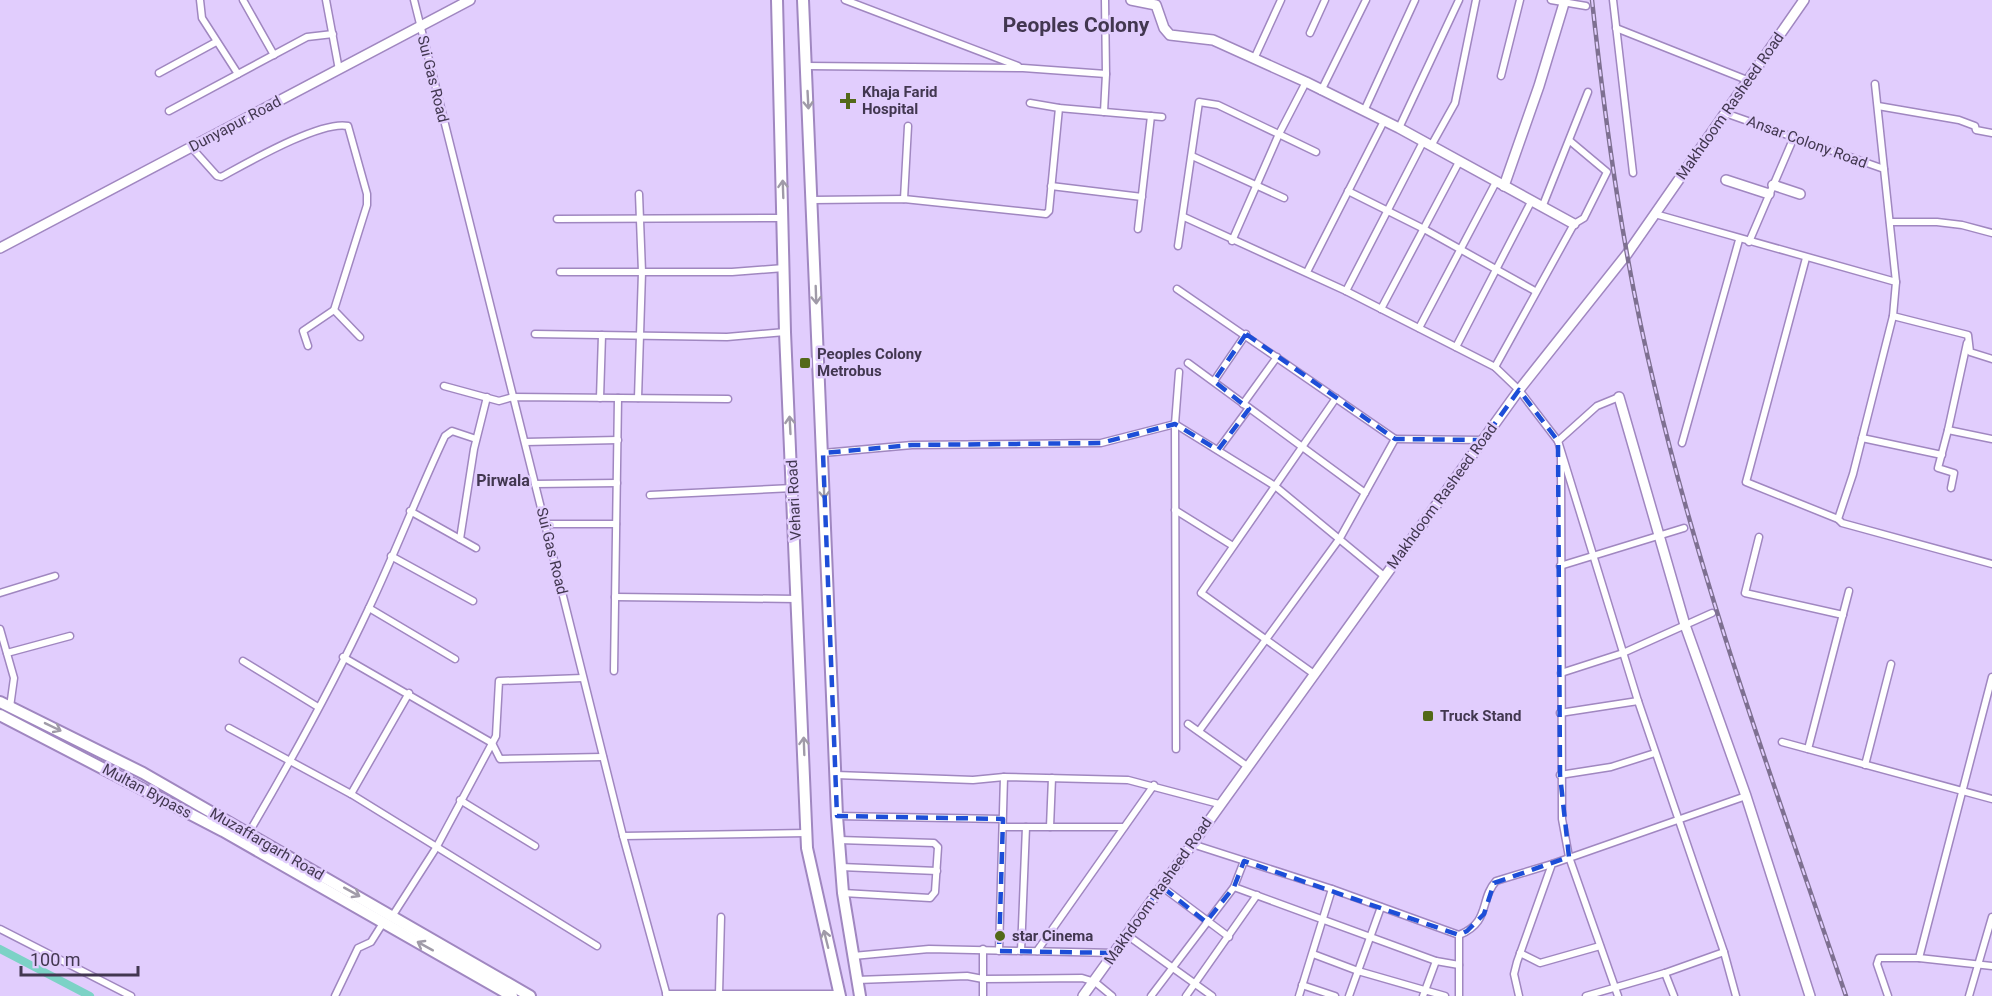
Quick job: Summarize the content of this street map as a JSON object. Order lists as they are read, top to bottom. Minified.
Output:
{"streets":{"main road":["Vehari Road","Multan Bypass","Muzaffargarh Road"],"street":["Sui Gas Road","Makhdoom Rasheed Road","Dunyapur Road","Ansar Colony Road"]},"crossings":[["Sui Gas Road","Dunyapur Road"],["Makhdoom Rasheed Road","Ansar Colony Road"]],"one_way":["Muzaffargarh Road"],"districts":["Peoples Colony","Pirwala"],"places":{"health":["Khaja Farid Hospital"],"transit":["Peoples Colony Metrobus","Truck Stand"],"other":["star Cinema"]},"scale_bar":"100 m"}
